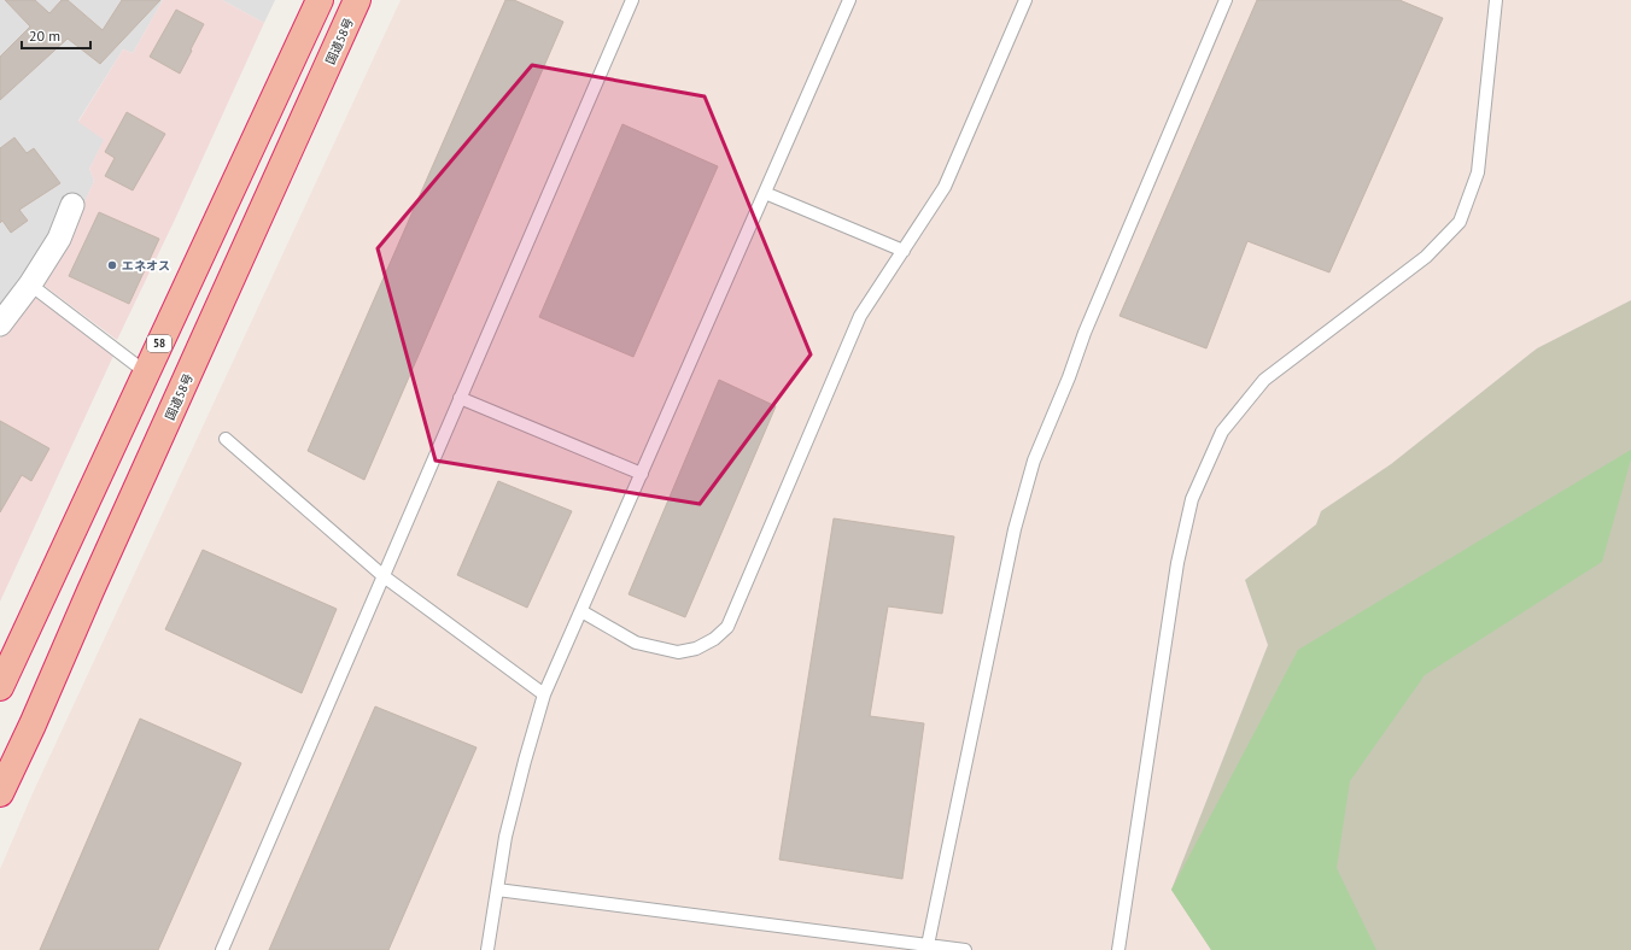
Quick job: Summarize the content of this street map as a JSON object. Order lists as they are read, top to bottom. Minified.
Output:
{"streets":{"highway":["国道58号","58"]},"places":["エネオス"],"scale_bar":"20 m"}
